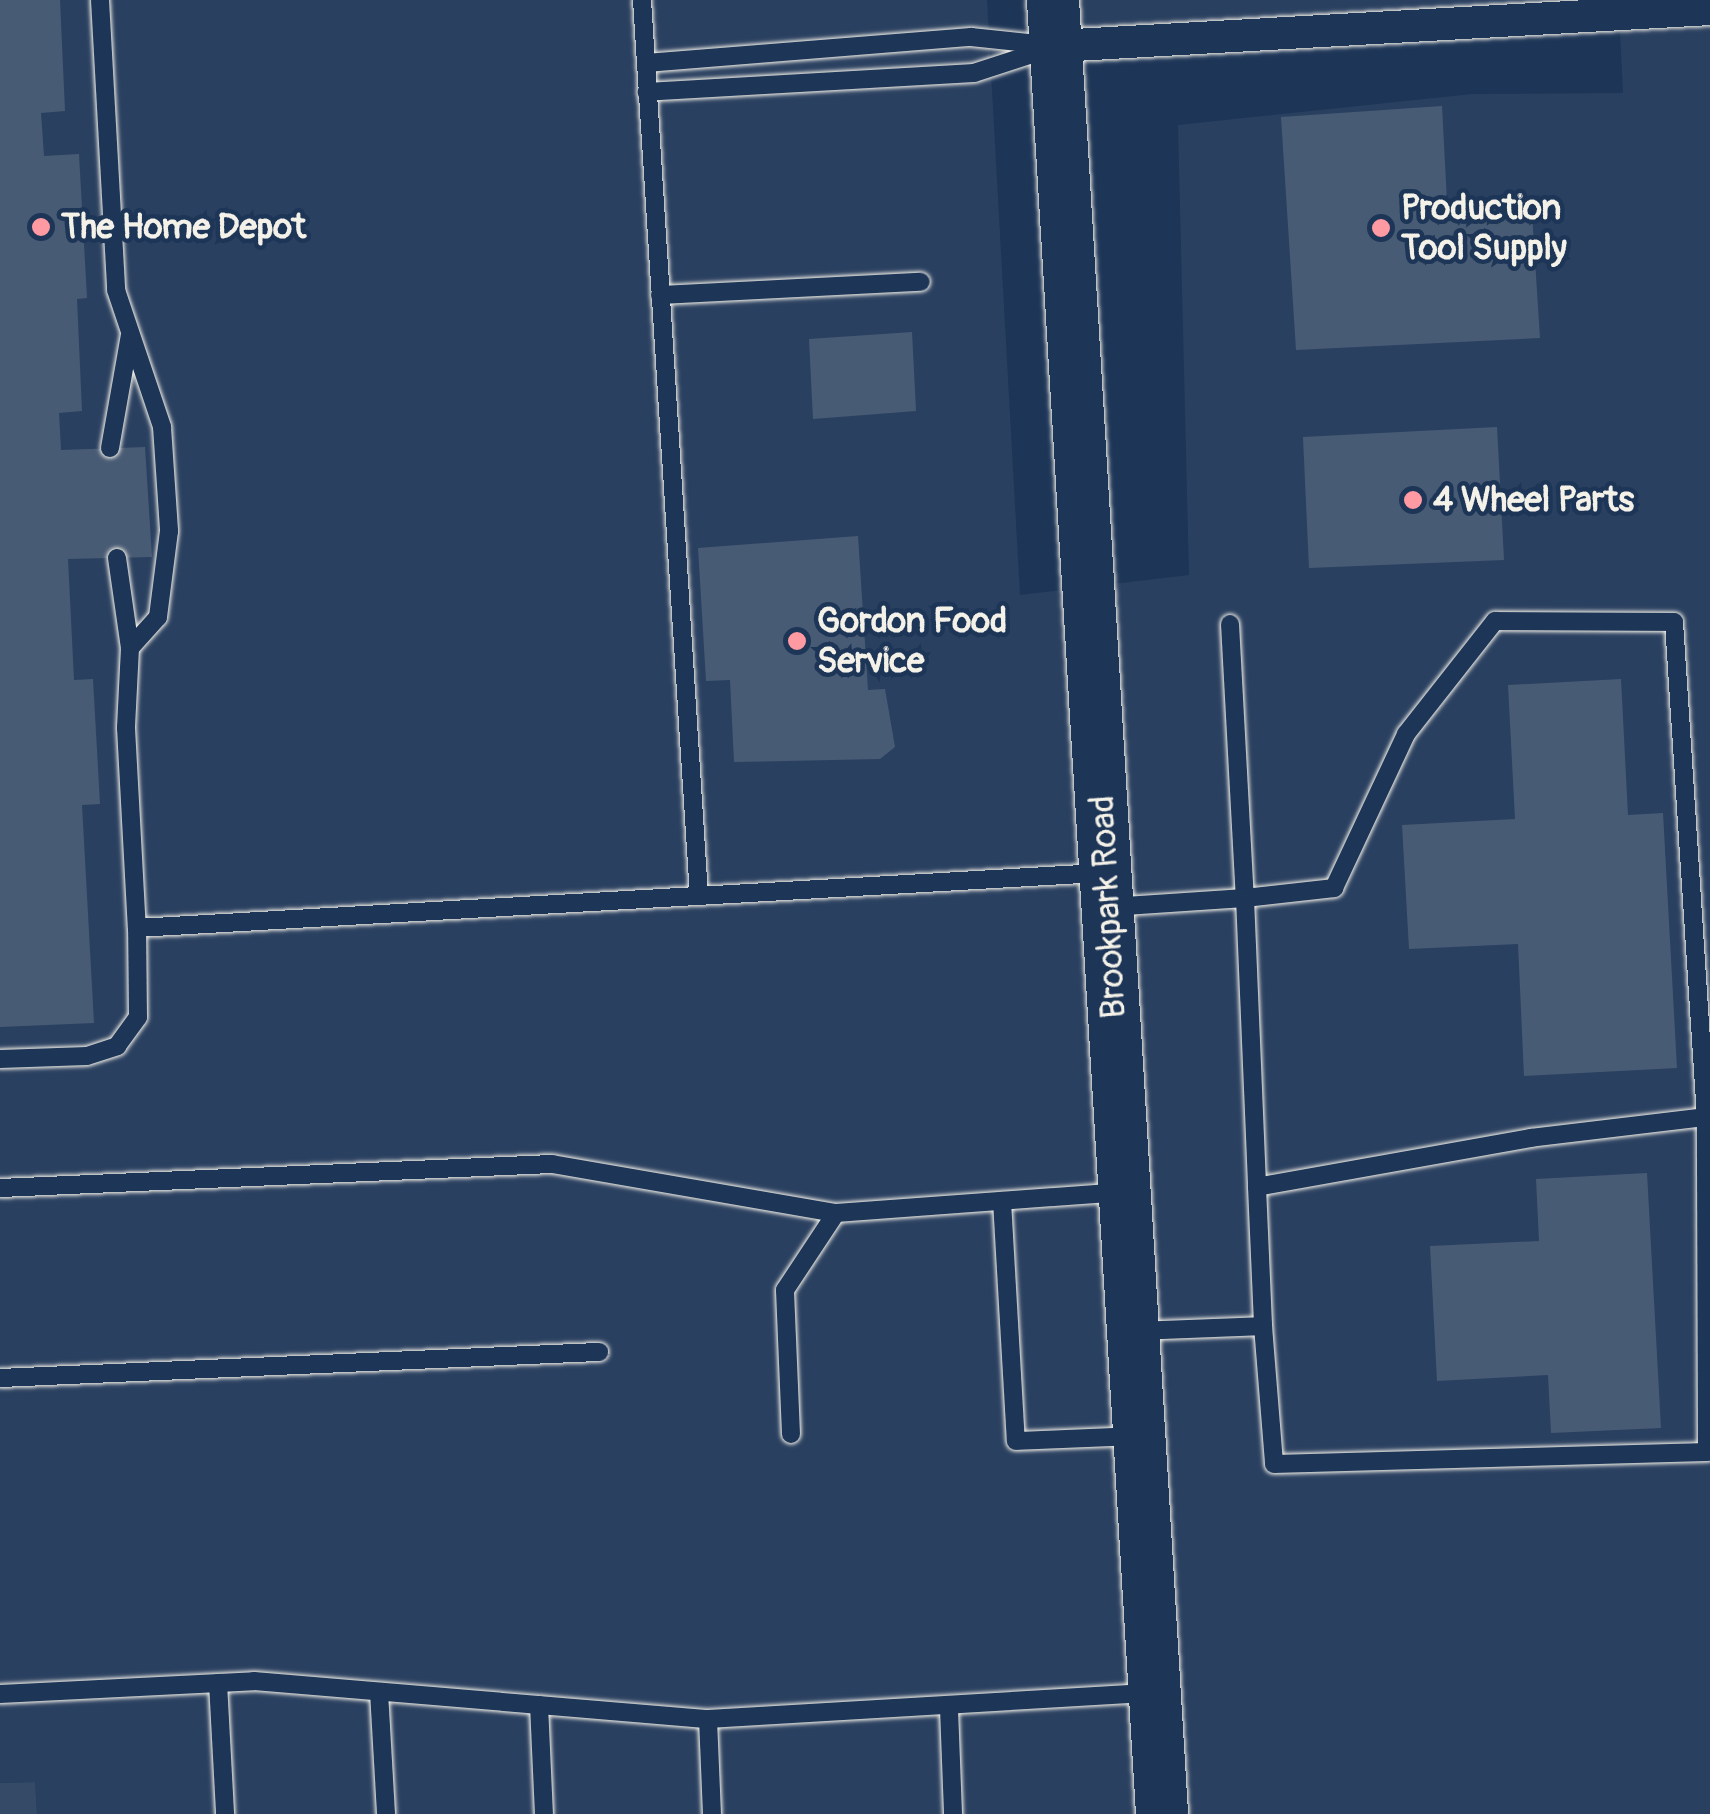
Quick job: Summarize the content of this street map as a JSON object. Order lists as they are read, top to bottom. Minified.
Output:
{"streets":{"main road":["Brookpark Road"]},"places":["The Home Depot","Production Tool Supply","4 Wheel Parts","Gordon Food Service"]}
